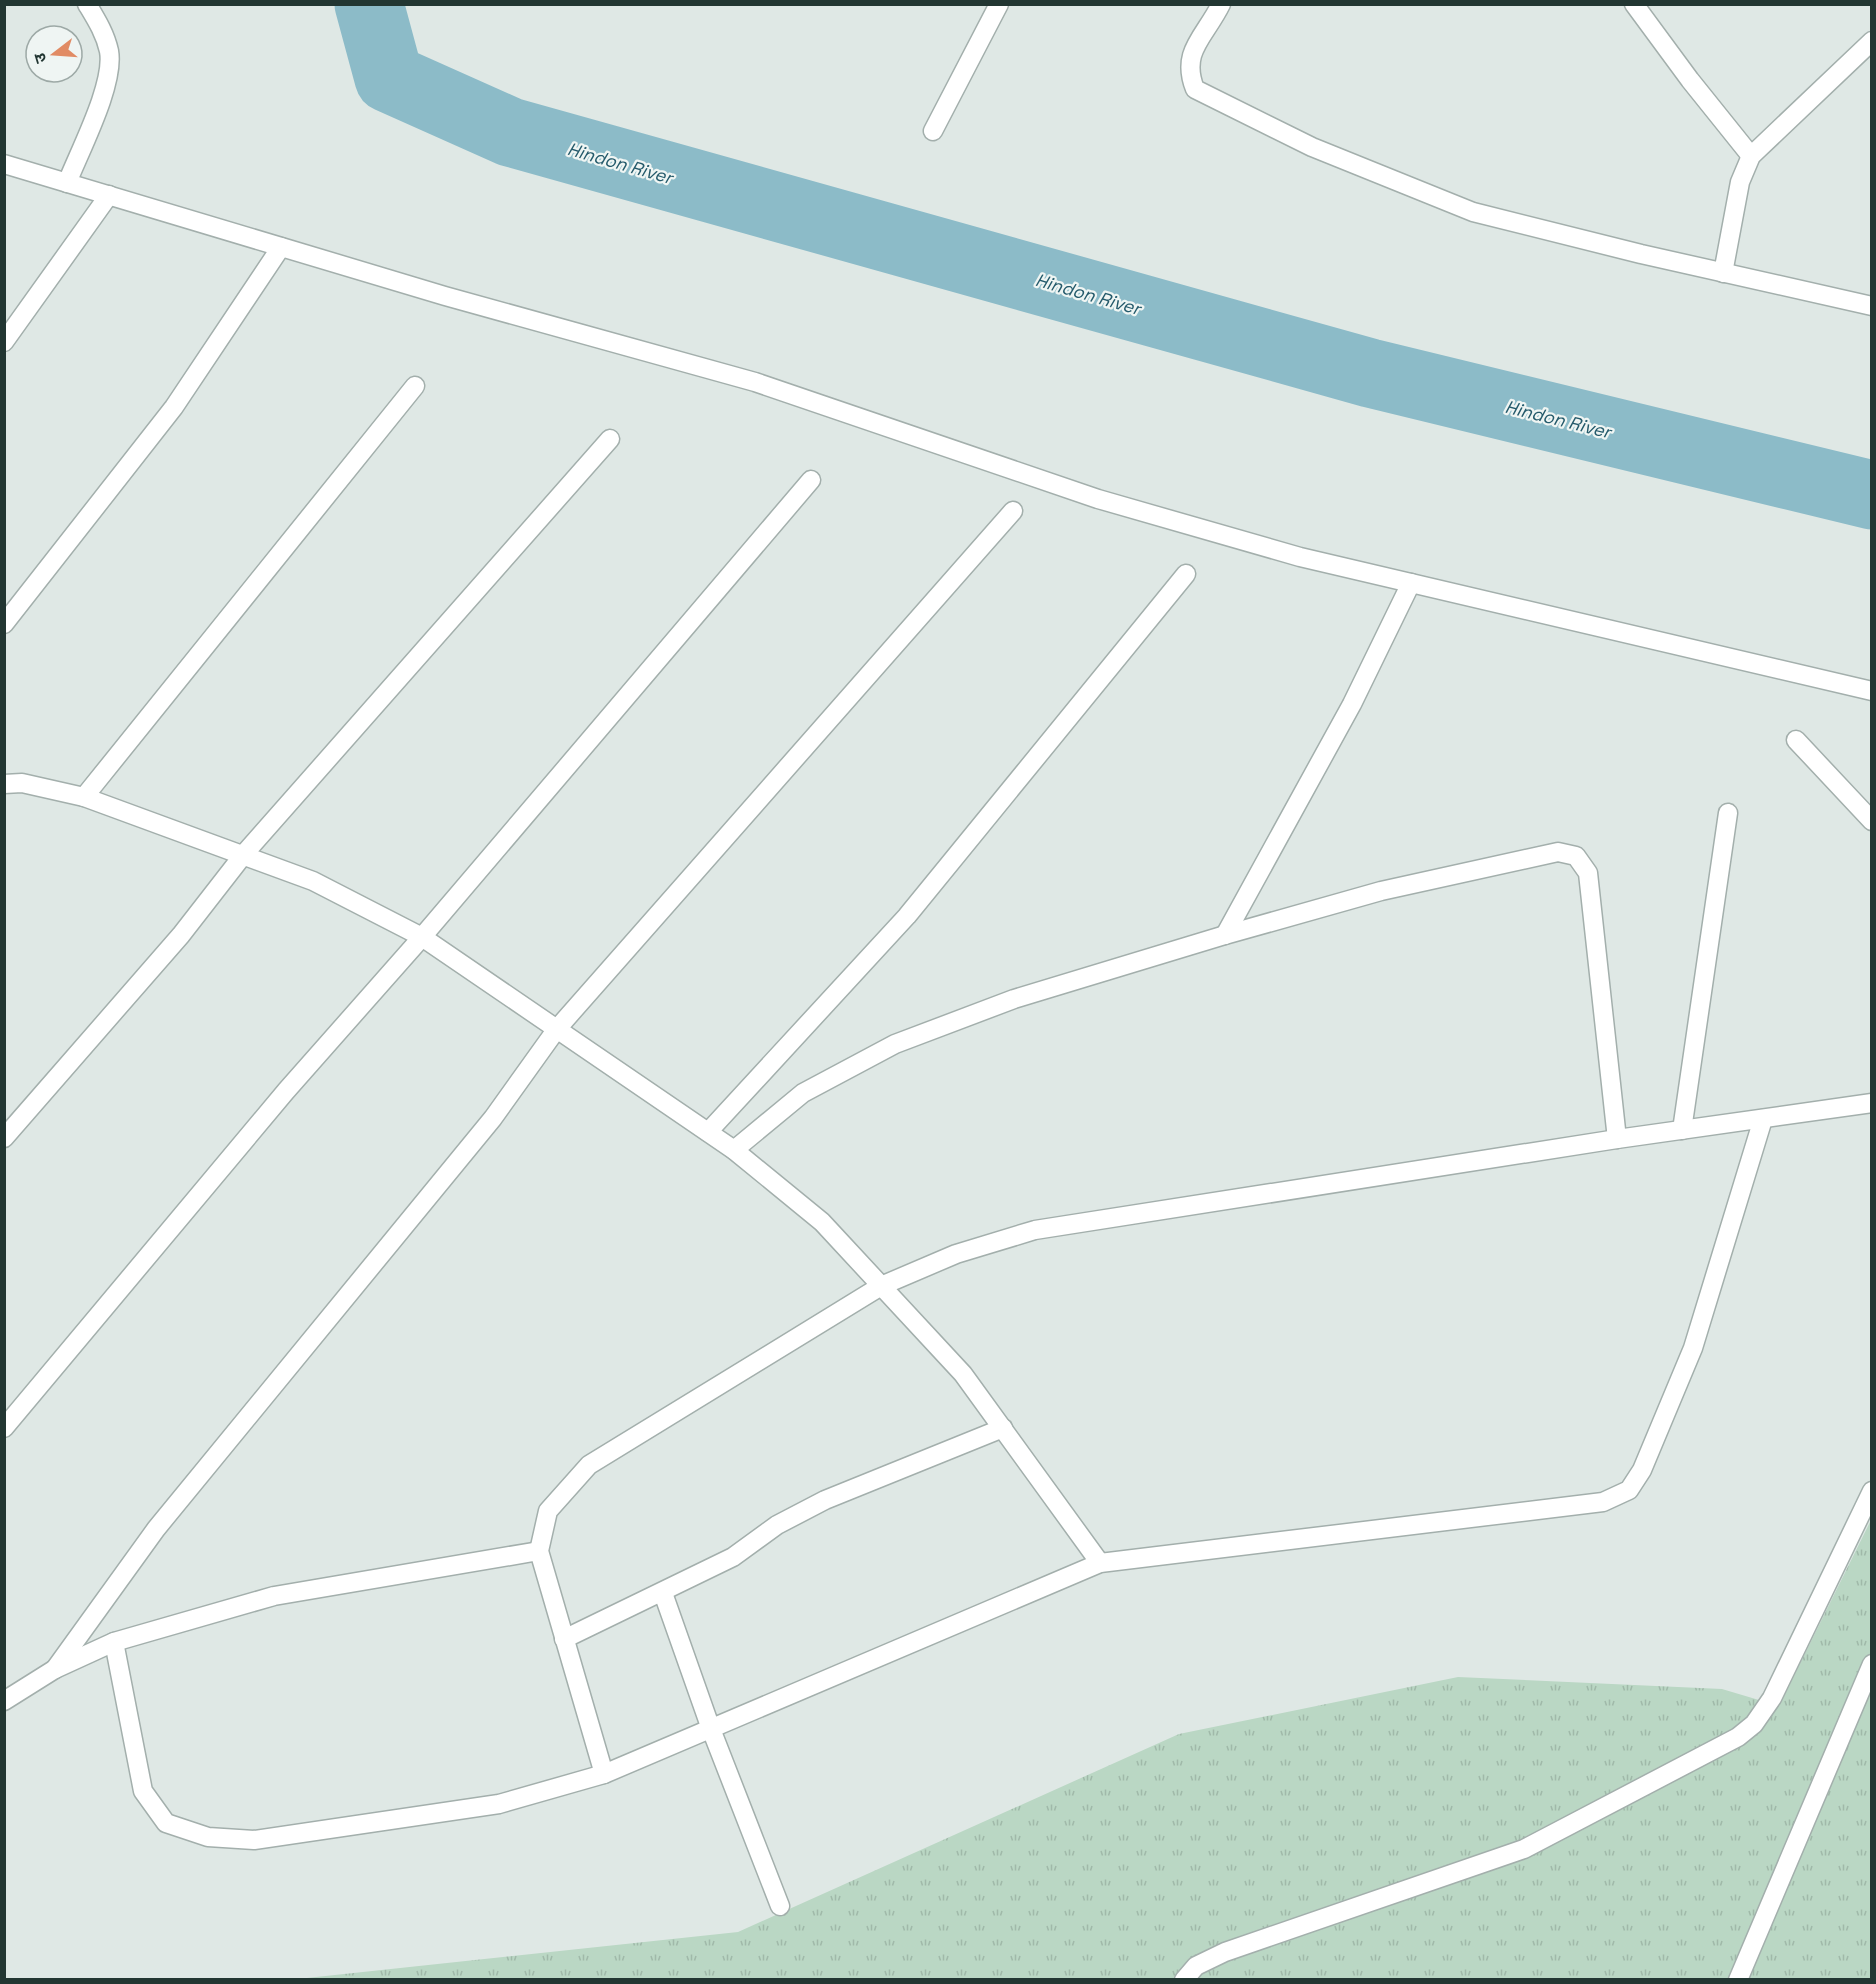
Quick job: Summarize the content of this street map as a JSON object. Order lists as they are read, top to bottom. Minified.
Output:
{"water":["Hindon River"],"north":"left"}
